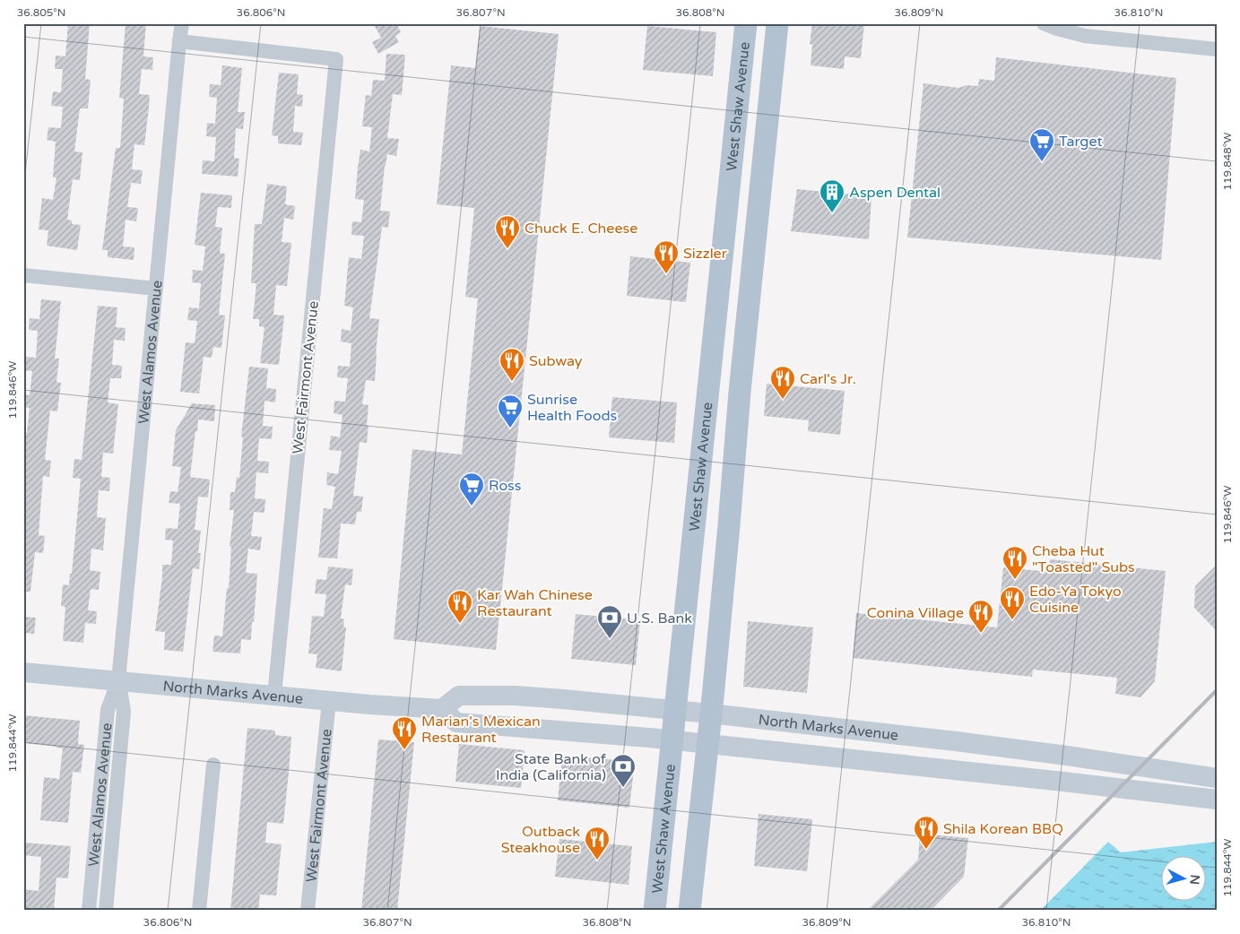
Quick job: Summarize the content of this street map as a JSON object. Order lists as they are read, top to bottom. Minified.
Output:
{"streets":{"main road":["West Shaw Avenue","North Marks Avenue"],"street":["West Alamos Avenue","West Fairmont Avenue"]},"crossings":[["West Shaw Avenue","North Marks Avenue"],["West Alamos Avenue","West Fairmont Avenue"],["West Alamos Avenue","North Marks Avenue"],["West Fairmont Avenue","North Marks Avenue"]],"places":{"supermarket":["Target","Sunrise Health Foods","Ross"],"building":["Aspen Dental"],"restaurant":["Chuck E. Cheese","Sizzler","Subway","Carl's Jr.","Cheba Hut \"Toasted\" Subs","Edo-Ya Tokyo Cuisine","Kar Wah Chinese Restaurant","Conina Village","Marian's Mexican Restaurant","Shila Korean BBQ","Outback Steakhouse"],"bank":["U.S. Bank","State Bank of India (California)"]},"north":"right","coordinates":["36.805°N","36.806°N","36.807°N","36.808°N","36.809°N","36.810°N","119.848°W","119.846°W","119.844°W"]}
